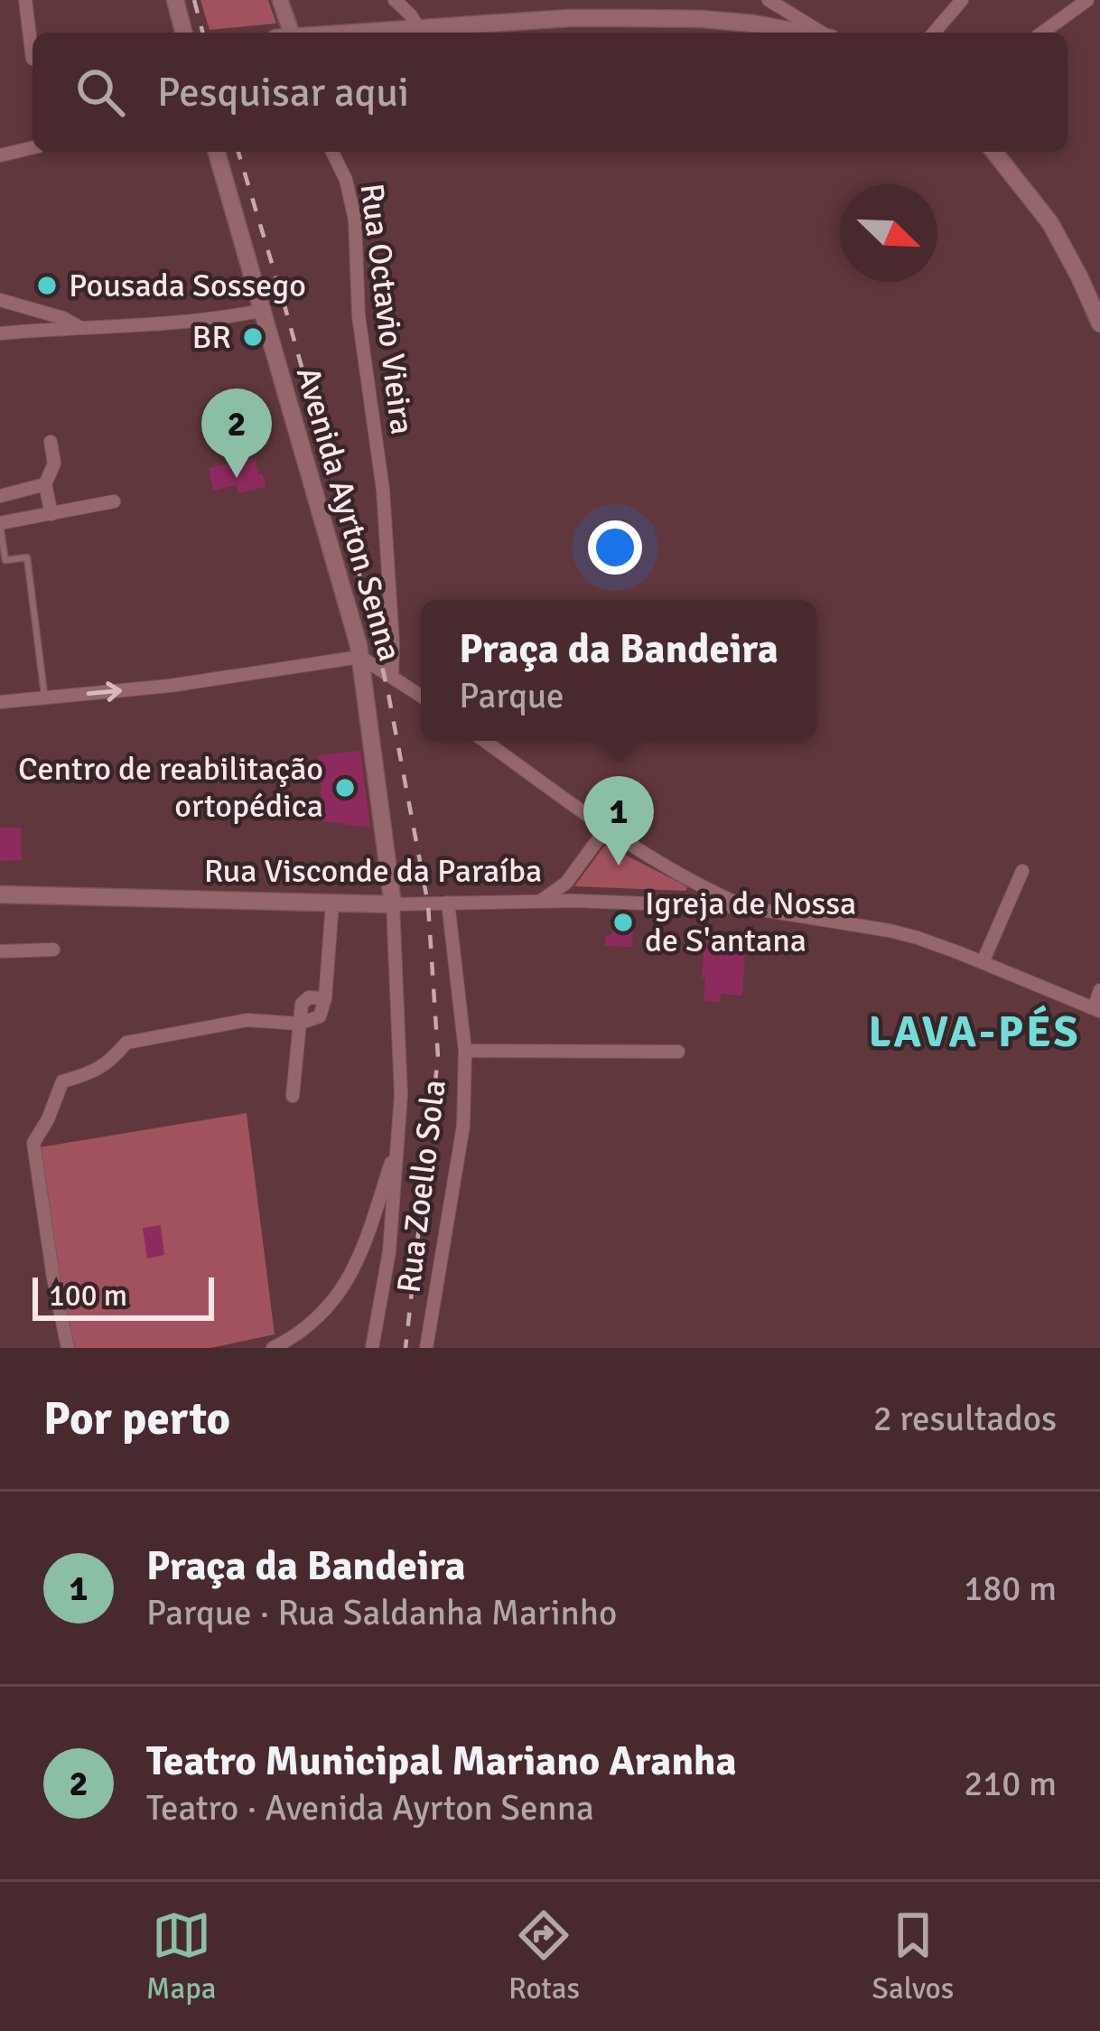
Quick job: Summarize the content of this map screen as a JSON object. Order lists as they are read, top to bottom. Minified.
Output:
{"streets":{"main road":["Avenida Ayrton Senna","Rua Visconde da Paraíba"],"street":["Rua Octavio Vieira","Rua Zoello Sola"]},"crossings":[["Avenida Ayrton Senna","Rua Visconde da Paraíba"],["Rua Visconde da Paraíba","Rua Zoello Sola"]],"districts":["LAVA-PÉS"],"places":["Pousada Sossego","BR","Centro de reabilitação ortopédica","Igreja de Nossa de S'antana"],"scale_bar":"100 m","north":"bottom right","page":{"search":"Pesquisar aqui","pins":["2","1"],"popup":["Praça da Bandeira","Parque"],"scale":"100 m","heading":["Por perto","2 resultados"],"list":[{"mark":"1","name":"Praça da Bandeira","note":"Parque · Rua Saldanha Marinho","value":"180 m"},{"mark":"2","name":"Teatro Municipal Mariano Aranha","note":"Teatro · Avenida Ayrton Senna","value":"210 m"}],"nav":["Mapa","Rotas","Salvos"]}}
